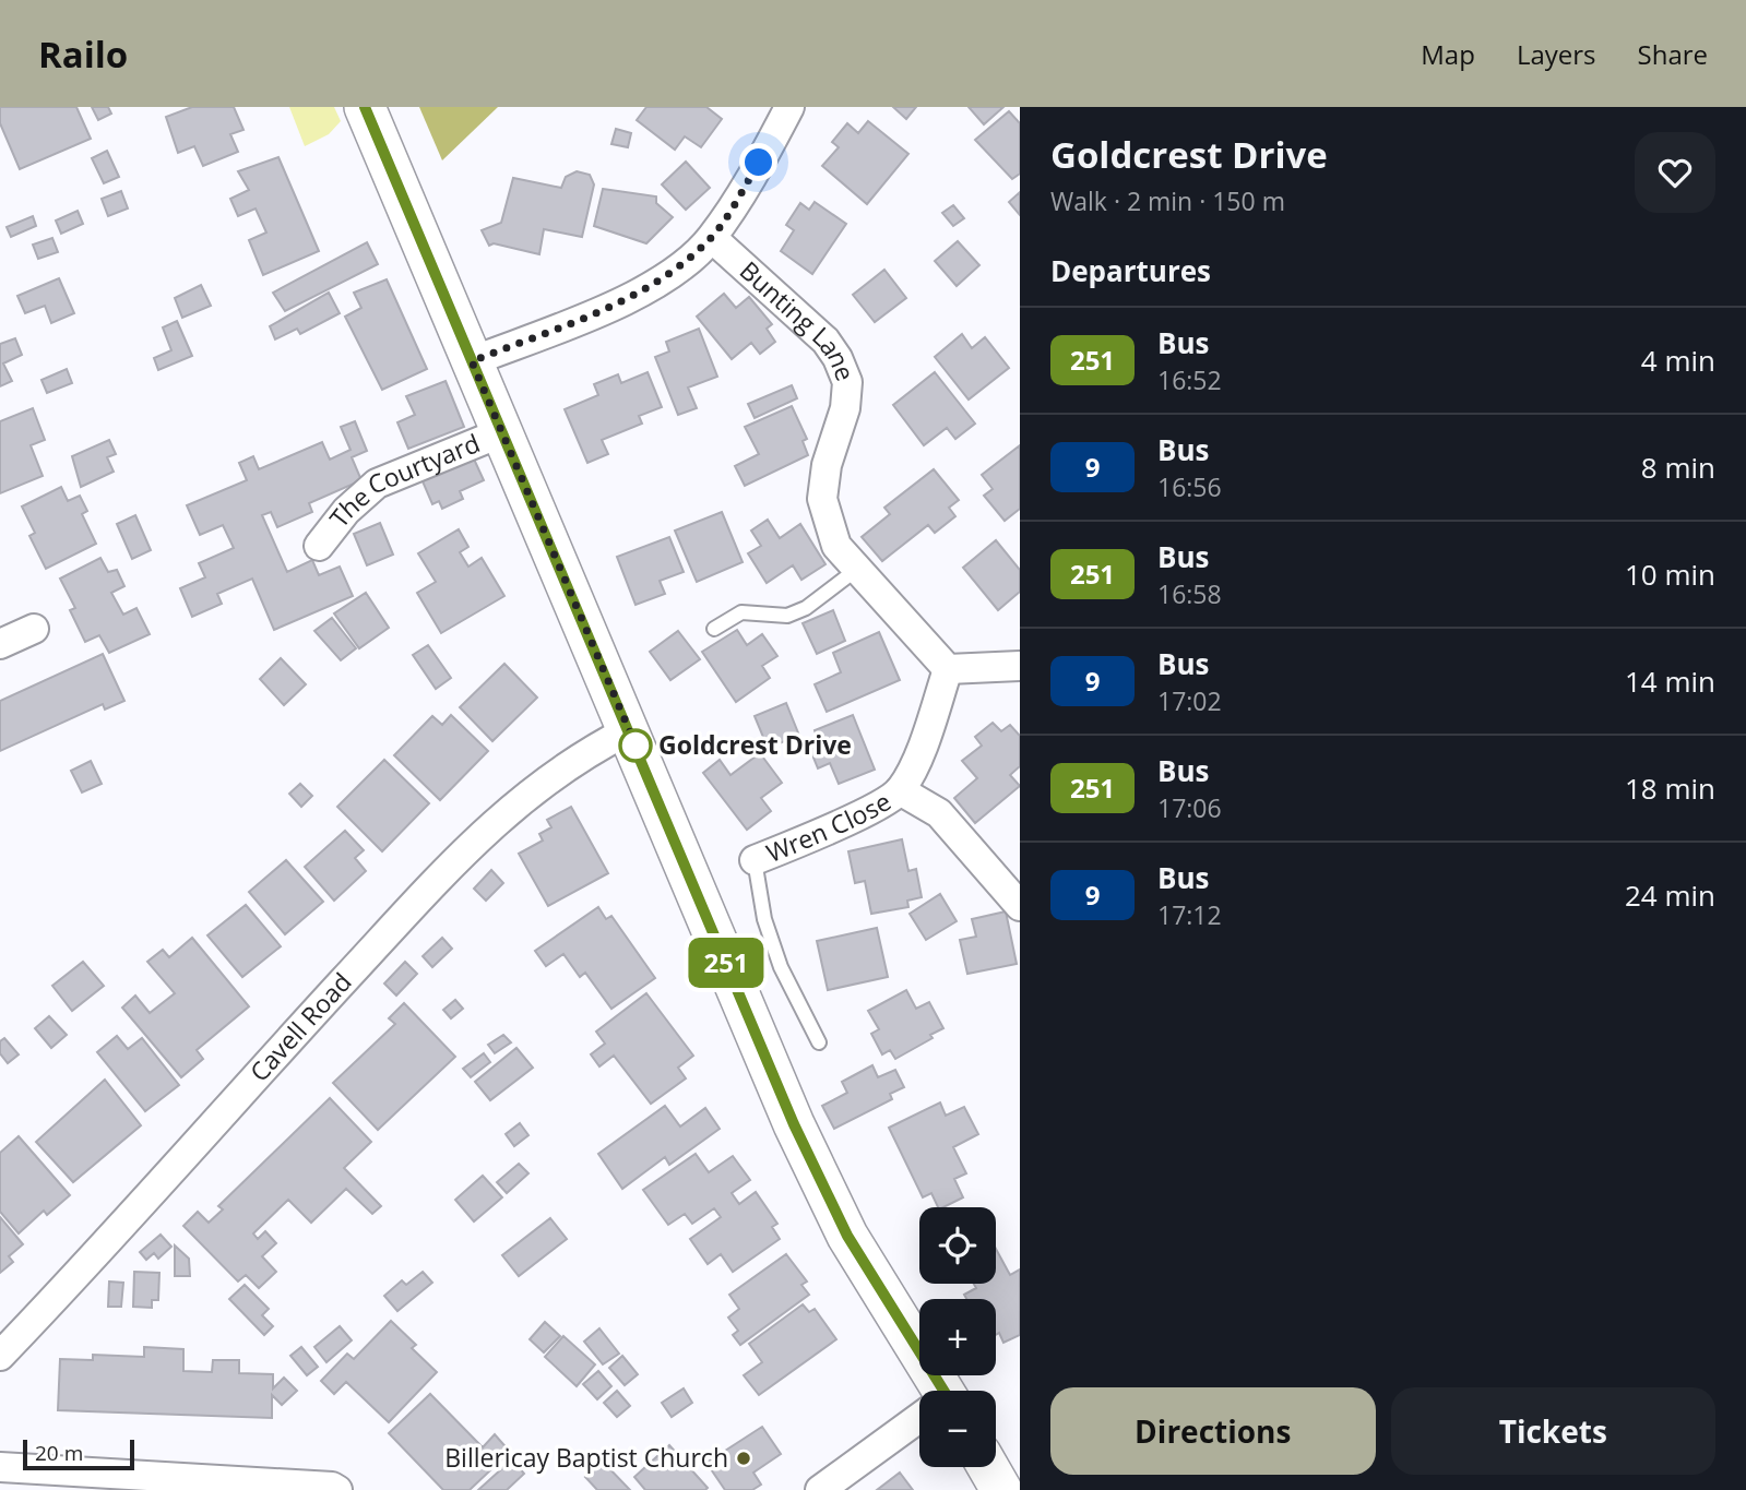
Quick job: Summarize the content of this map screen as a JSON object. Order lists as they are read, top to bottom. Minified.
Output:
{"streets":{"street":["Bunting Lane","The Courtyard","Wren Close","Cavell Road"]},"crossings":[["Bunting Lane","Wren Close"]],"places":["Goldcrest Drive","Billericay Baptist Church"],"lines":["bus line 251"],"scale_bar":"20 m","page":{"header":"Railo","nav":["Map","Layers","Share"],"on_map":"251","heading":[["Goldcrest Drive","Walk · 2 min · 150 m"],"Departures"],"list":[{"mark":"251","name":"Bus","note":"16:52","value":"4 min"},{"mark":"9","name":"Bus","note":"16:56","value":"8 min"},{"mark":"251","name":"Bus","note":"16:58","value":"10 min"},{"mark":"9","name":"Bus","note":"17:02","value":"14 min"},{"mark":"251","name":"Bus","note":"17:06","value":"18 min"},{"mark":"9","name":"Bus","note":"17:12","value":"24 min"}],"map_buttons":["+","−"],"buttons":["Directions","Tickets"],"scale":"20 m"}}
